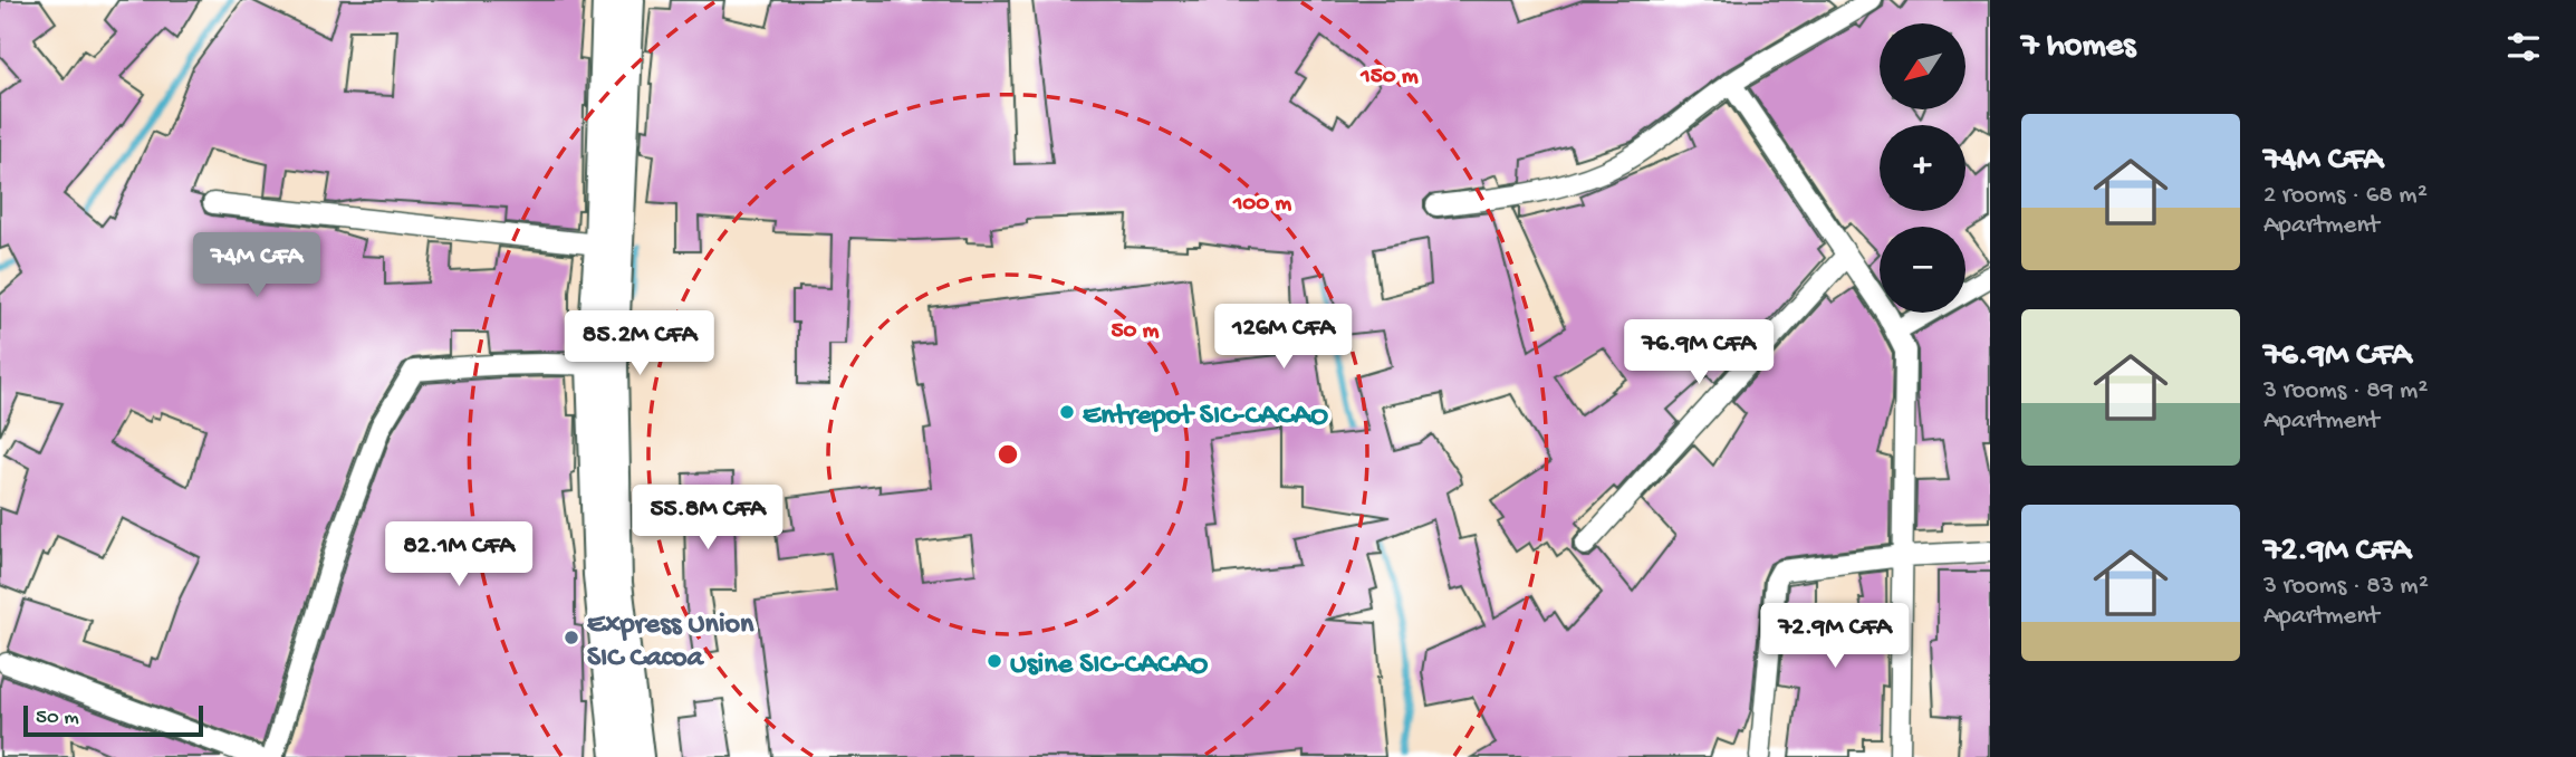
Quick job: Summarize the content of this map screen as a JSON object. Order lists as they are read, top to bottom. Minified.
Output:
{"places":["Entrepot SIC-CACAO","Express Union SIC Cacoa","Usine SIC-CACAO"],"scale_bar":"50 m","north":"bottom left","page":{"heading":"7 homes","map_buttons":["+","−"],"list":[{"name":"74M CFA","note":"2 rooms · 68 m² · Apartment"},{"name":"76.9M CFA","note":"3 rooms · 89 m² · Apartment"},{"name":"72.9M CFA","note":"3 rooms · 83 m² · Apartment"}],"price":["74M CFA","126M CFA","85.2M CFA","76.9M CFA","55.8M CFA","82.1M CFA","72.9M CFA"],"scale":"50 m"},"rings":["150 m","100 m","50 m"]}
